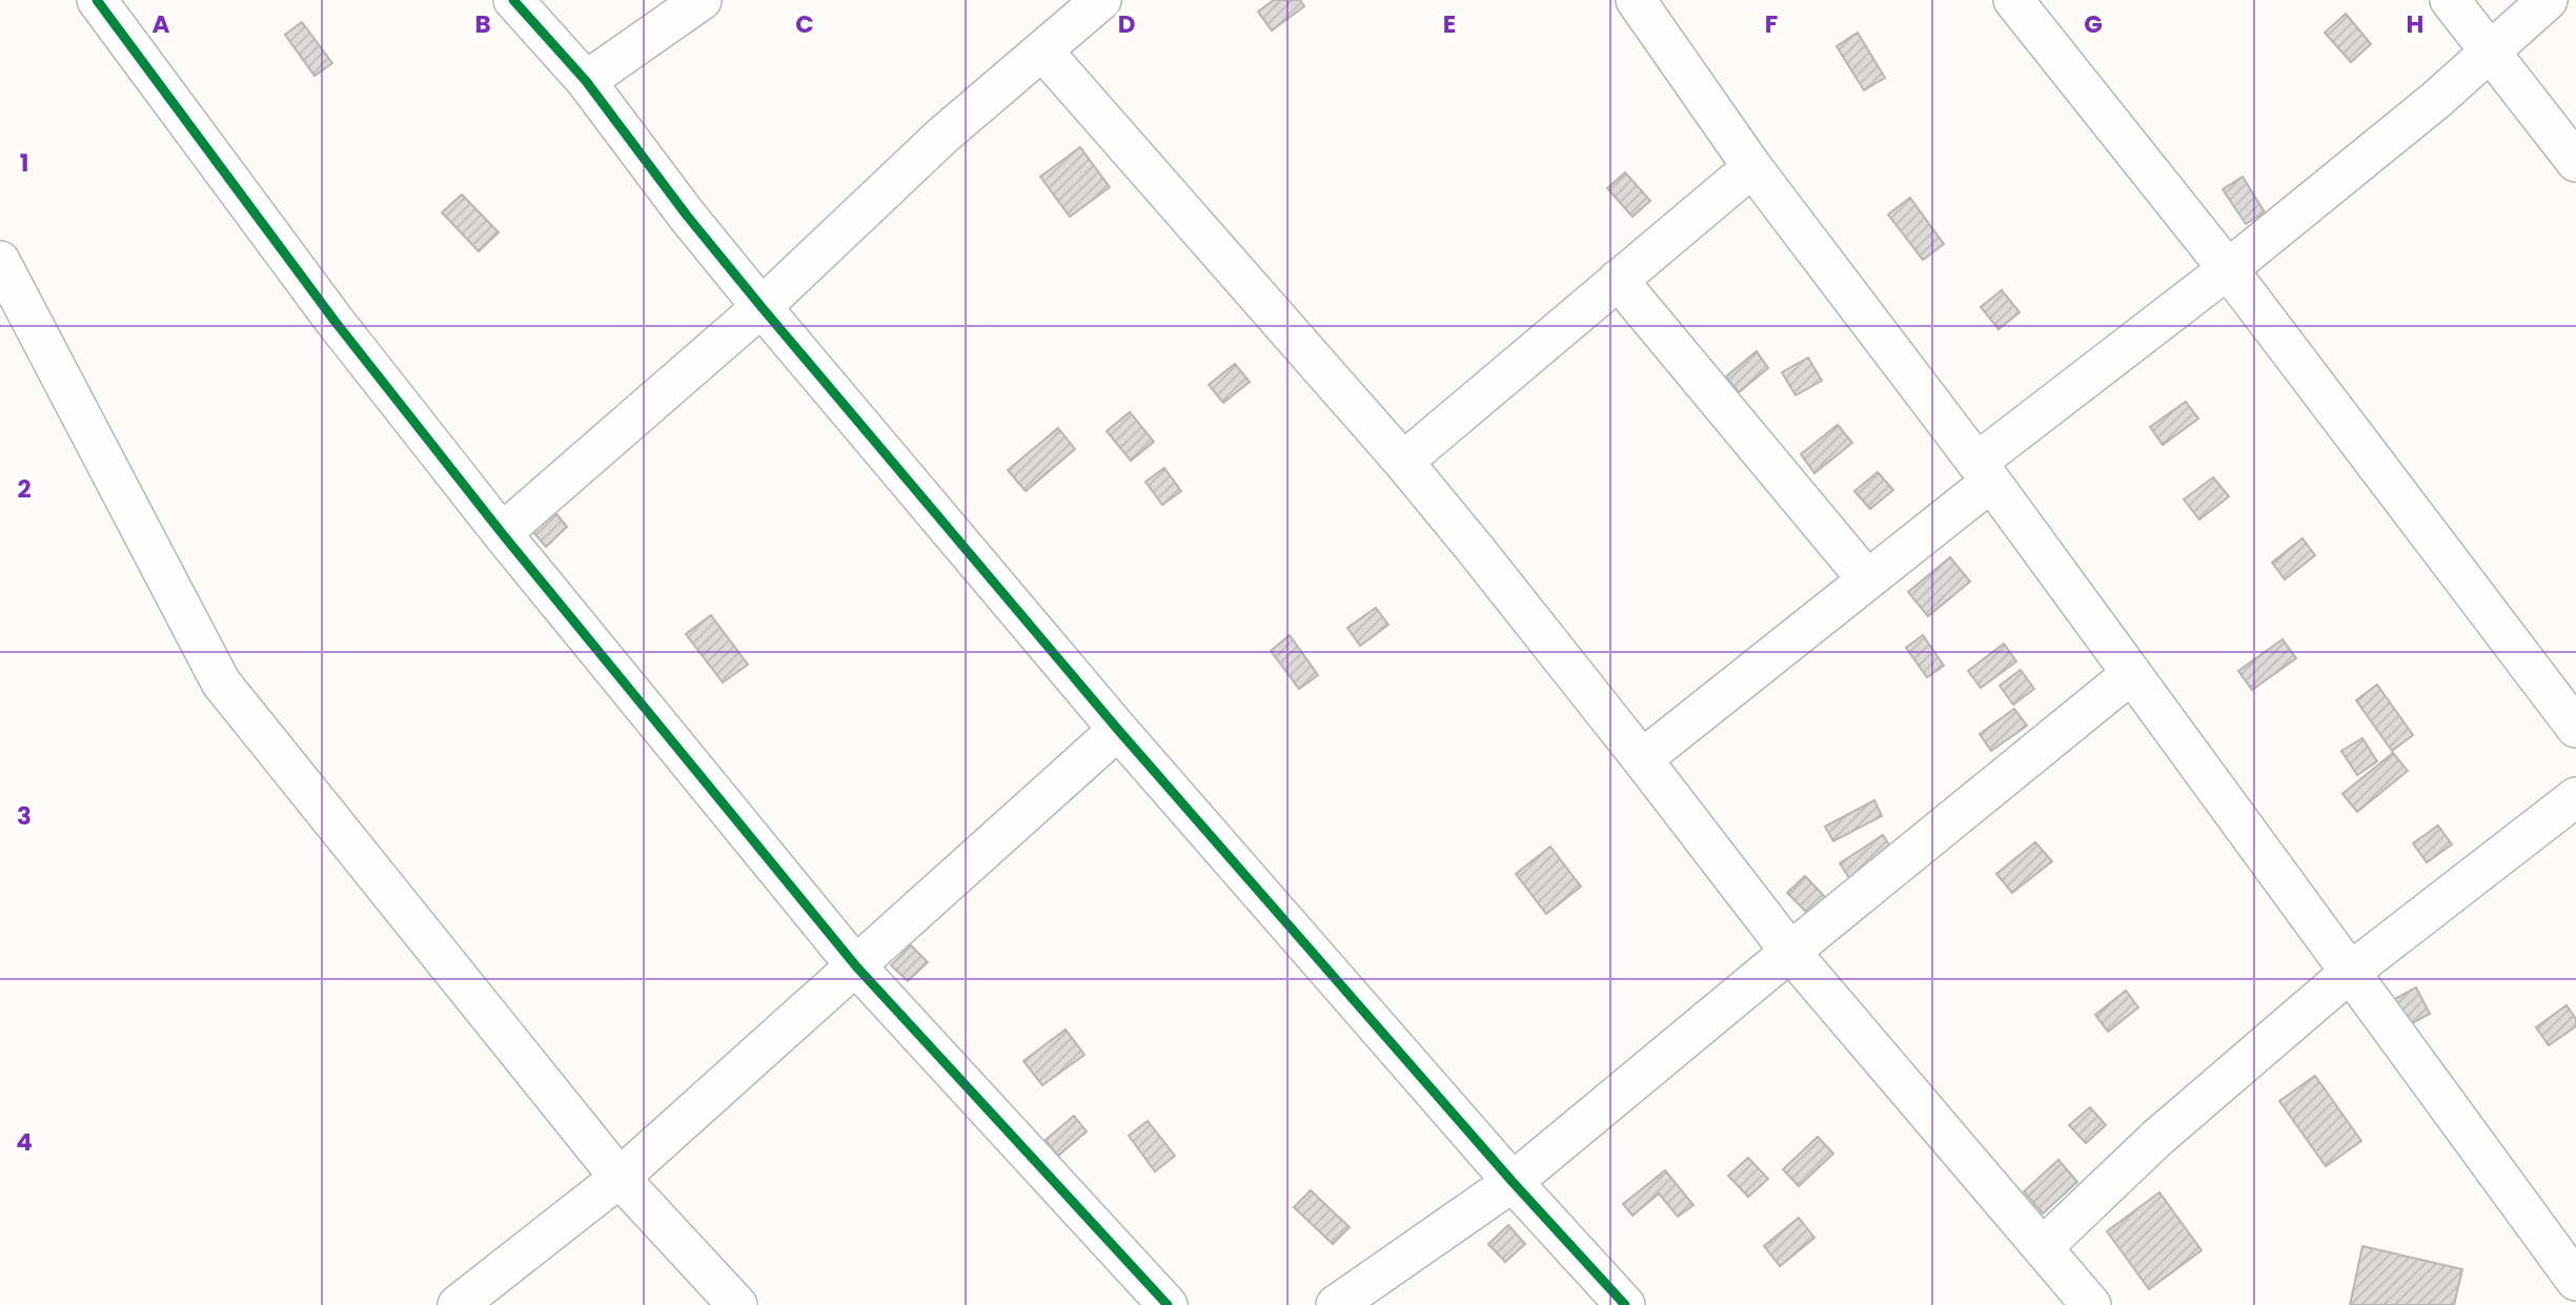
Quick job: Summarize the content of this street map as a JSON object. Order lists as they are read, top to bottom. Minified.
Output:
{"grid":{"columns":["A","B","C","D","E","F","G","H"],"rows":["1","2","3","4"]}}
